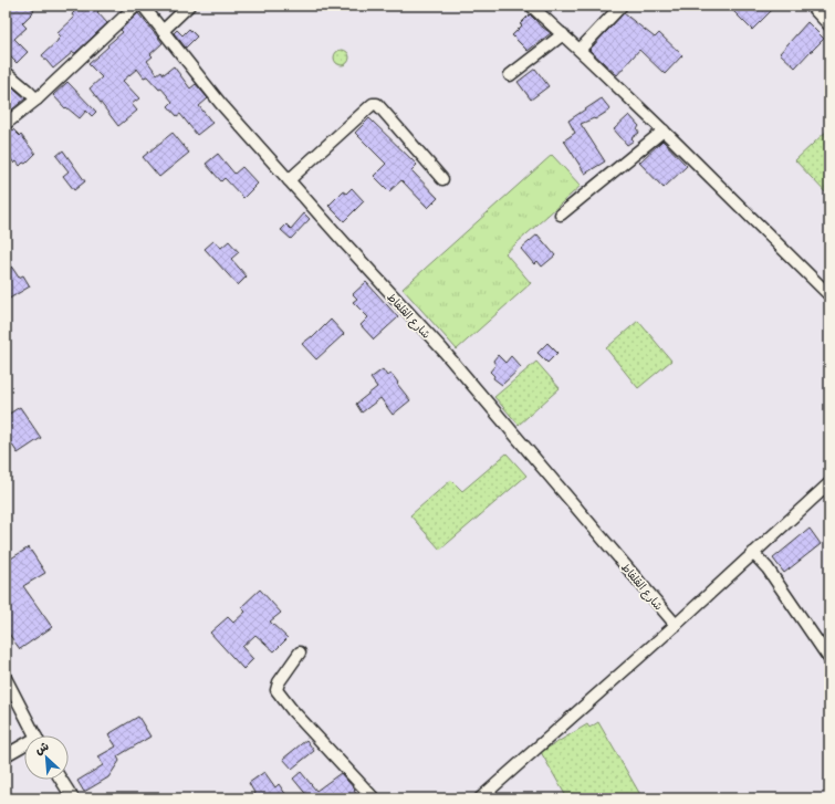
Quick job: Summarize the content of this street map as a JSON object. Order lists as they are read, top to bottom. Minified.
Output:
{"streets":{"street":["شارع القلفاط"]},"north":"top left"}
